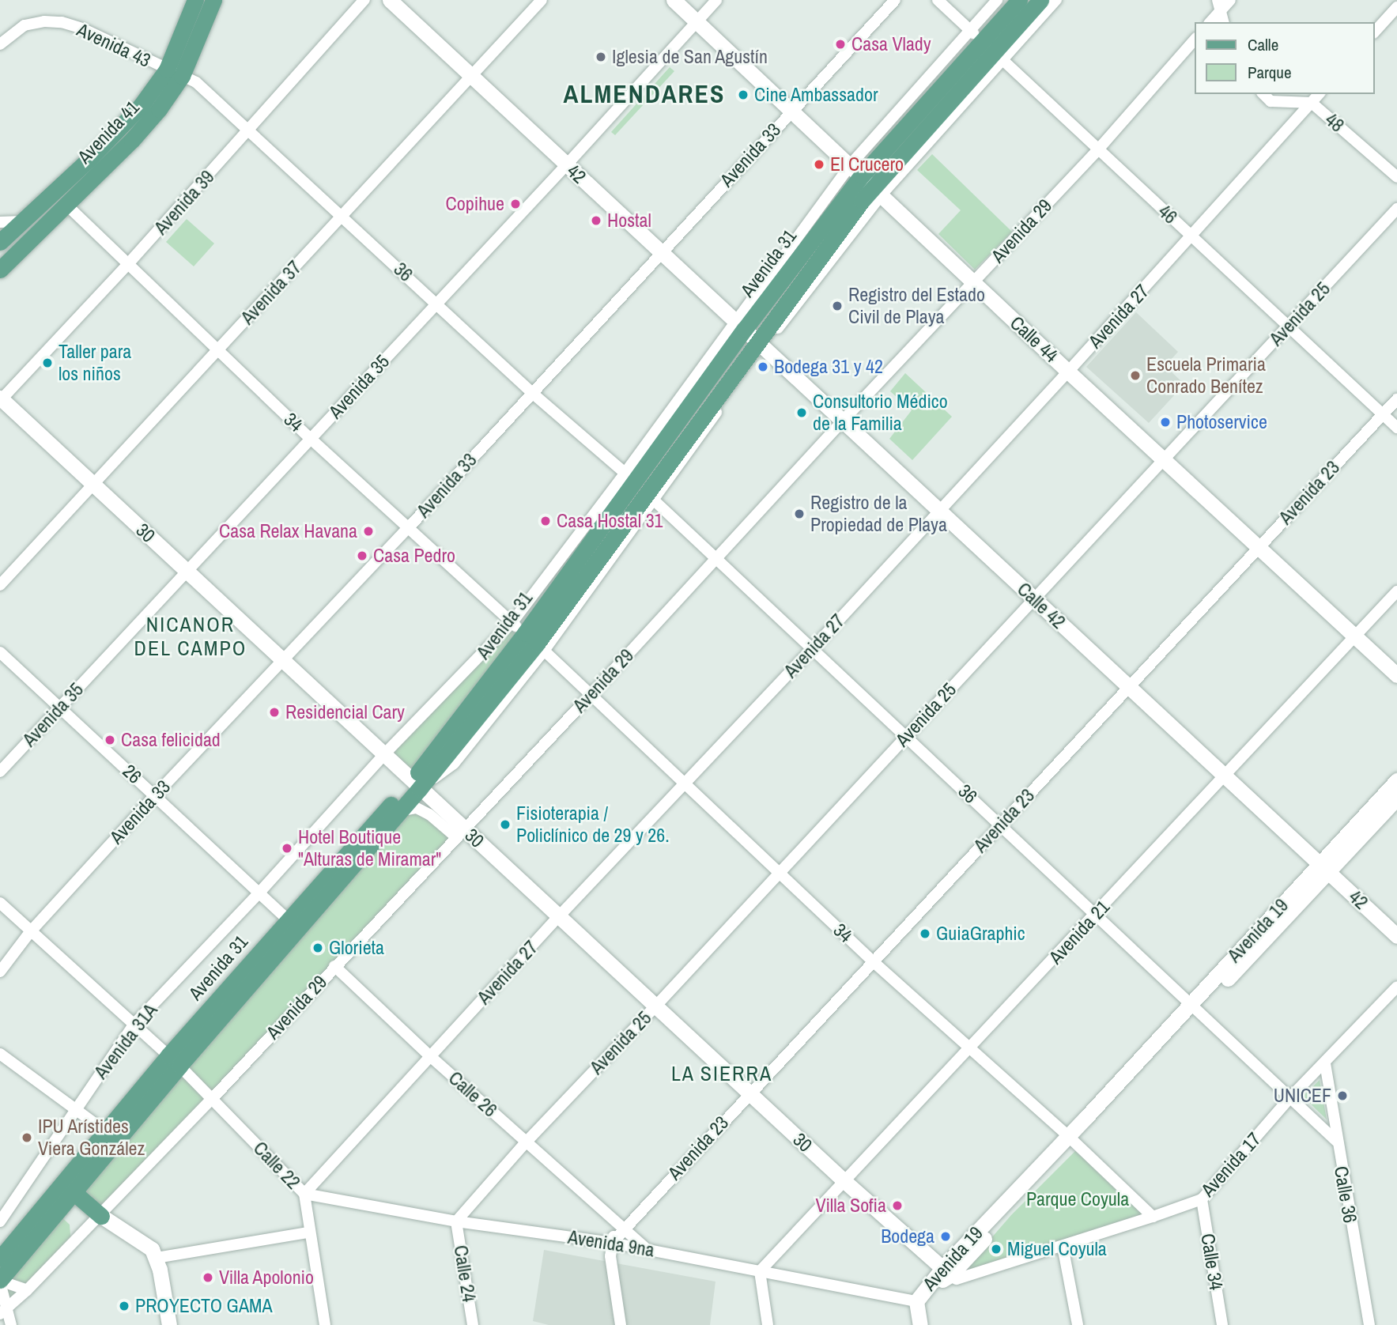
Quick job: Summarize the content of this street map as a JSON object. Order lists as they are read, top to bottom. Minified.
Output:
{"streets":{"main road":["Avenida 41","Avenida 31"],"street":["Avenida 43","48","Avenida 33","42","Avenida 39","46","Avenida 29","36","Avenida 37","Avenida 25","Avenida 27","Calle 44","Avenida 35","34","Avenida 23","30","Calle 42","26","Avenida 19","Avenida 21","Avenida 31A","Calle 26","Avenida 17","Calle 22","Calle 36","Avenida 9na","Calle 34","Calle 24"]},"crossings":[["Avenida 43","Avenida 41"],["Avenida 43","36"],["48","Avenida 27"],["Avenida 41","36"],["Avenida 41","34"],["Avenida 33","42"],["Avenida 33","36"],["Avenida 33","Calle 44"],["Avenida 33","34"],["Avenida 33","30"],["Avenida 33","26"],["Avenida 33","Calle 22"],["42","Avenida 31"],["42","Avenida 37"],["42","Avenida 35"],["42","Calle 42"],["42","Avenida 19"],["Avenida 39","36"],["Avenida 39","34"],["Avenida 39","30"],["46","Avenida 29"],["46","Avenida 31"],["46","Avenida 25"],["46","Avenida 27"],["46","Avenida 23"],["Avenida 29","36"],["Avenida 29","Calle 44"],["Avenida 29","34"],["Avenida 29","30"],["Avenida 29","Calle 42"],["Avenida 29","Calle 26"],["Avenida 29","Calle 22"],["Avenida 31","36"],["Avenida 31","Calle 44"],["Avenida 31","34"],["Avenida 31","30"],["Avenida 31","Calle 42"],["Avenida 31","26"],["Avenida 31","Avenida 31A"],["Avenida 31","Calle 22"],["36","Avenida 37"],["36","Avenida 25"],["36","Avenida 27"],["36","Avenida 35"],["36","Avenida 23"],["36","Avenida 19"],["36","Avenida 21"],["36","Avenida 17"],["36","Calle 36"],["Avenida 37","34"],["Avenida 37","30"],["Avenida 25","Calle 44"],["Avenida 25","34"],["Avenida 25","30"],["Avenida 25","Calle 42"],["Avenida 25","Calle 26"],["Avenida 25","Avenida 9na"],["Avenida 25","Calle 24"],["Avenida 27","Calle 44"],["Avenida 27","34"],["Avenida 27","30"],["Avenida 27","Calle 42"],["Avenida 27","Calle 26"],["Avenida 27","Calle 22"],["Avenida 27","Avenida 9na"],["Calle 44","Avenida 35"],["Calle 44","Avenida 23"],["Calle 44","Avenida 21"],["Avenida 35","34"],["Avenida 35","30"],["Avenida 35","26"],["34","Avenida 23"],["34","Avenida 19"],["34","Avenida 21"],["34","Avenida 17"],["Avenida 23","30"],["Avenida 23","Calle 42"],["Avenida 23","Calle 26"],["Avenida 23","Avenida 9na"],["30","Avenida 19"],["30","Avenida 21"],["30","Avenida 31A"],["30","Avenida 17"],["Calle 42","Avenida 19"],["Calle 42","Avenida 21"],["26","Avenida 31A"],["Avenida 19","Avenida 17"],["Avenida 19","Avenida 9na"],["Avenida 21","Avenida 9na"],["Avenida 31A","Calle 22"],["Calle 26","Avenida 9na"],["Avenida 17","Calle 36"],["Avenida 17","Calle 34"],["Calle 22","Avenida 9na"],["Avenida 9na","Calle 24"]],"districts":["ALMENDARES","NICANOR DEL CAMPO","LA SIERRA"],"parks":["Parque Coyula"],"places":["Casa Vlady","Iglesia de San Agustín","Cine Ambassador","El Crucero","Copihue","Hostal","Registro del Estado Civil de Playa","Taller para los niños","Bodega 31 y 42","Escuela Primaria Conrado Benítez","Consultorio Médico de la Familia","Photoservice","Registro de la Propiedad de Playa","Casa Hostal 31","Casa Relax Havana","Casa Pedro","Residencial Cary","Casa felicidad","Fisioterapia / Policlínico de 29 y 26.","Hotel Boutique \"Alturas de Miramar\"","GuiaGraphic","Glorieta","UNICEF","IPU Arístides Viera González","Villa Sofia","Bodega","Miguel Coyula","Villa Apolonio","PROYECTO GAMA"],"legend":["Calle","Parque"]}
